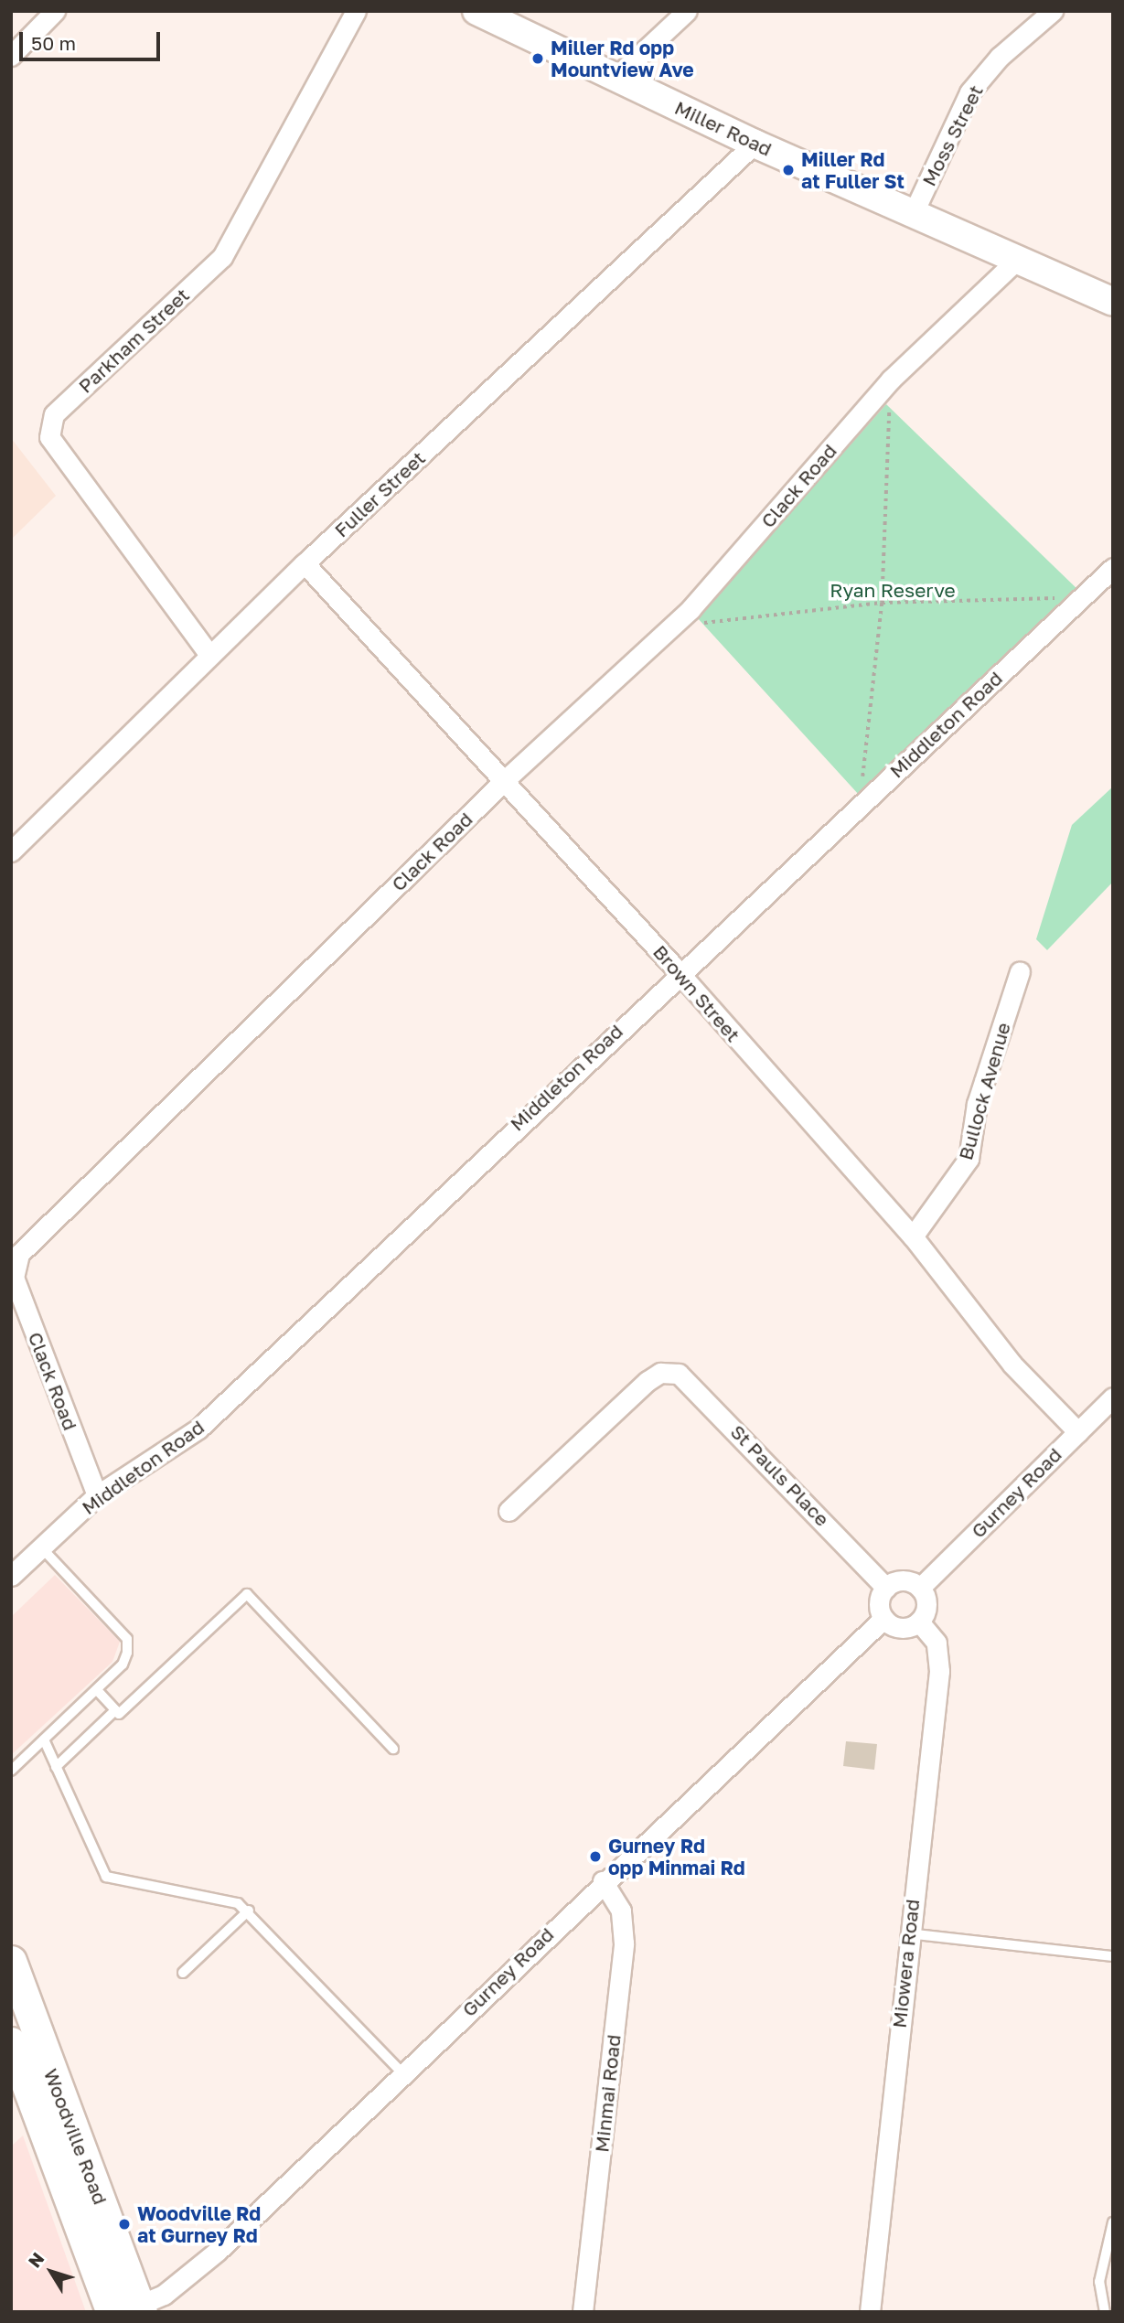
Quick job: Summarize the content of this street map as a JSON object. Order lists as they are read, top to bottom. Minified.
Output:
{"streets":{"main road":["Woodville Road"],"street":["Miller Road","Moss Street","Parkham Street","Clack Road","Fuller Street","Middleton Road","Brown Street","Bullock Avenue","St Pauls Place","Gurney Road","Miowera Road","Minmai Road"]},"crossings":[["Miller Road","Moss Street"],["Miller Road","Clack Road"],["Miller Road","Fuller Street"],["Parkham Street","Fuller Street"],["Clack Road","Middleton Road"],["Clack Road","Brown Street"],["Fuller Street","Brown Street"],["Middleton Road","Brown Street"],["Brown Street","Bullock Avenue"],["Brown Street","Gurney Road"],["St Pauls Place","Gurney Road"],["St Pauls Place","Miowera Road"],["Gurney Road","Miowera Road"],["Gurney Road","Minmai Road"],["Gurney Road","Woodville Road"]],"parks":["Ryan Reserve"],"places":["Miller Rd opp Mountview Ave","Miller Rd at Fuller St","Gurney Rd opp Minmai Rd","Woodville Rd at Gurney Rd"],"scale_bar":"50 m","north":"top left"}
